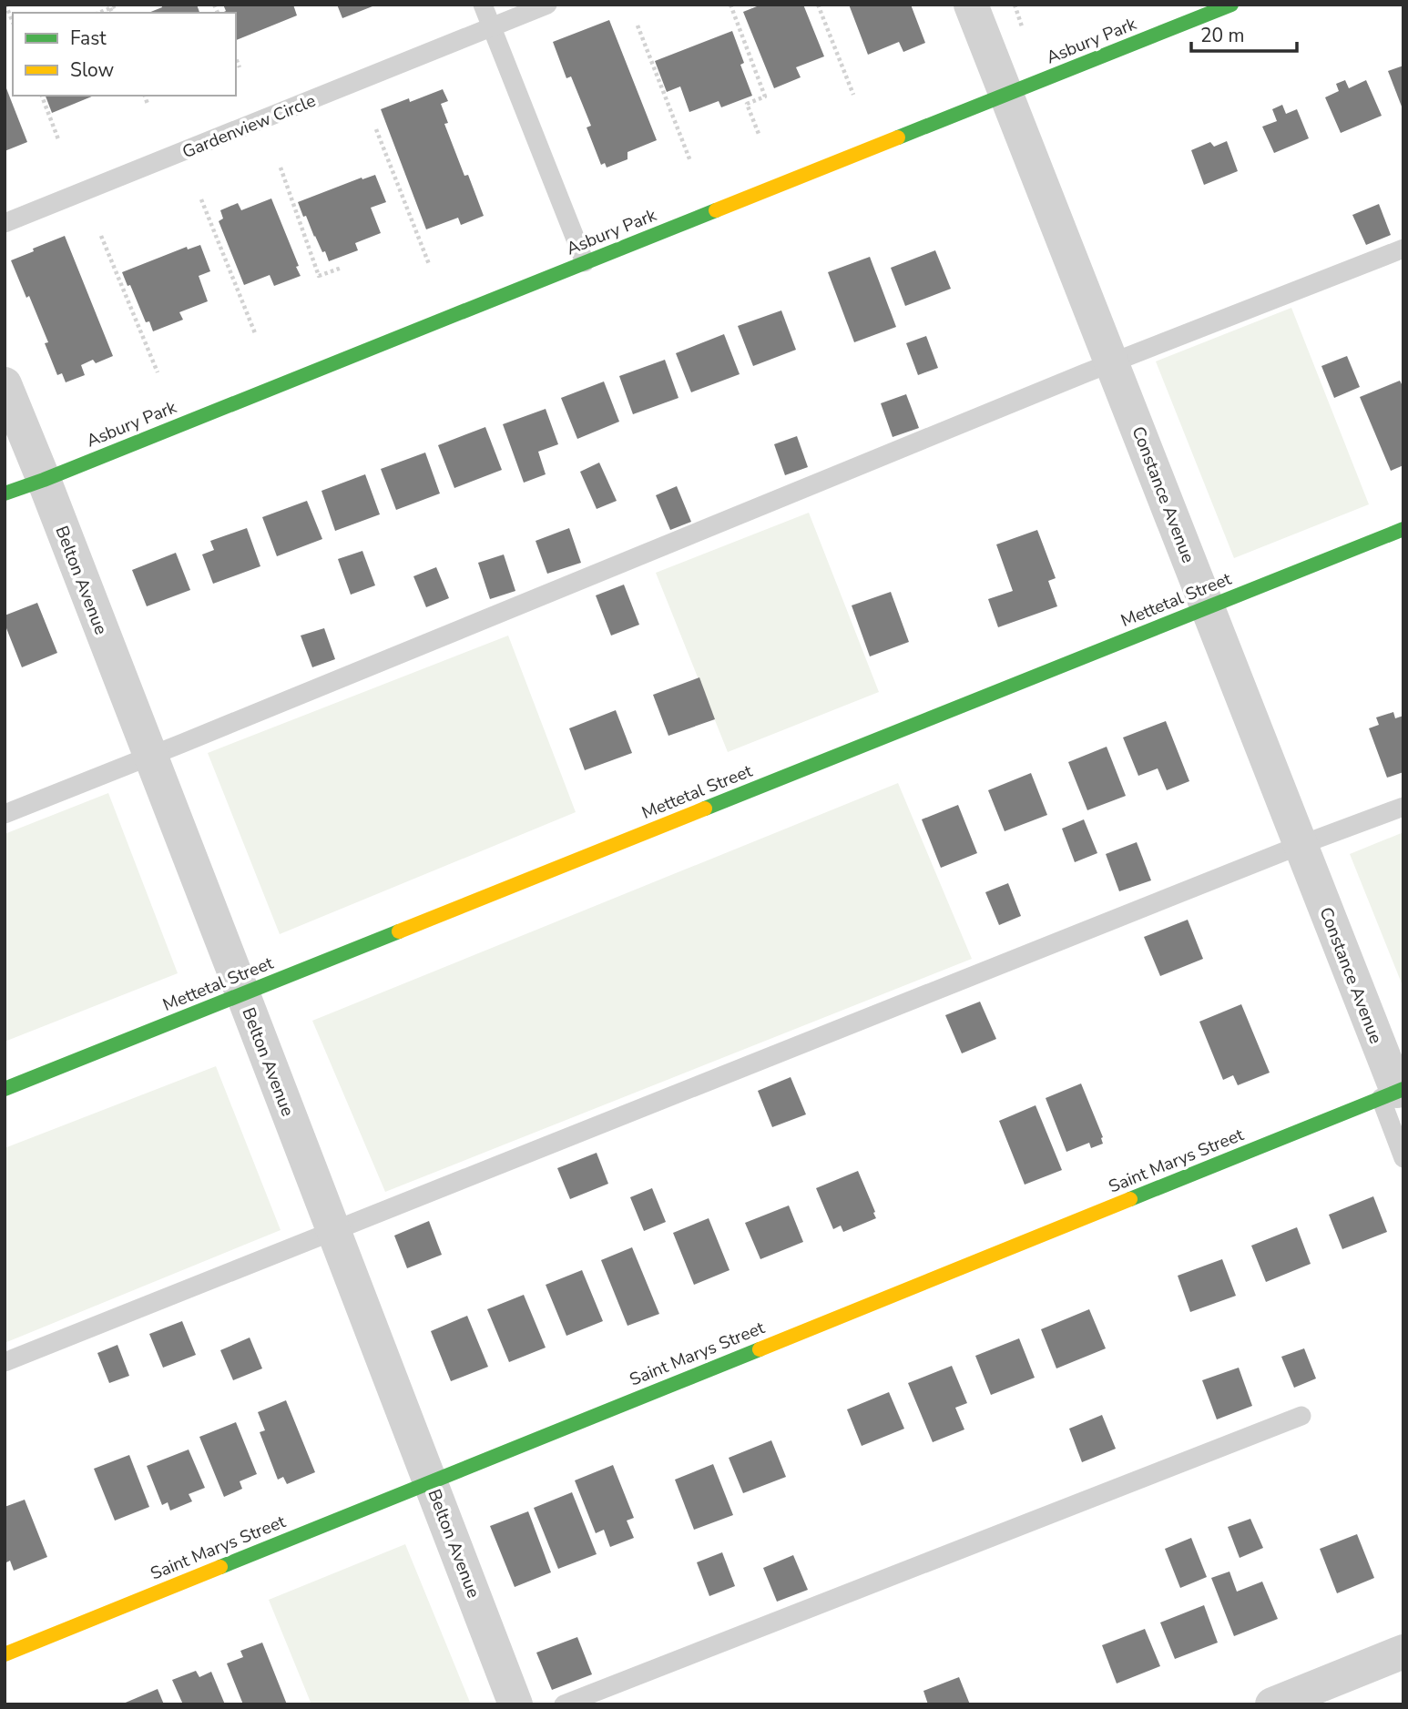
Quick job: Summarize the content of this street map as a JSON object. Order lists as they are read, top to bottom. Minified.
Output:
{"streets":{"street":["Asbury Park","Constance Avenue","Belton Avenue","Mettetal Street","Saint Marys Street"],"lane":["Gardenview Circle"]},"crossings":[["Asbury Park","Constance Avenue"],["Asbury Park","Belton Avenue"],["Constance Avenue","Mettetal Street"],["Constance Avenue","Saint Marys Street"],["Belton Avenue","Mettetal Street"],["Belton Avenue","Saint Marys Street"]],"legend":["Fast","Slow"],"scale_bar":"20 m"}
